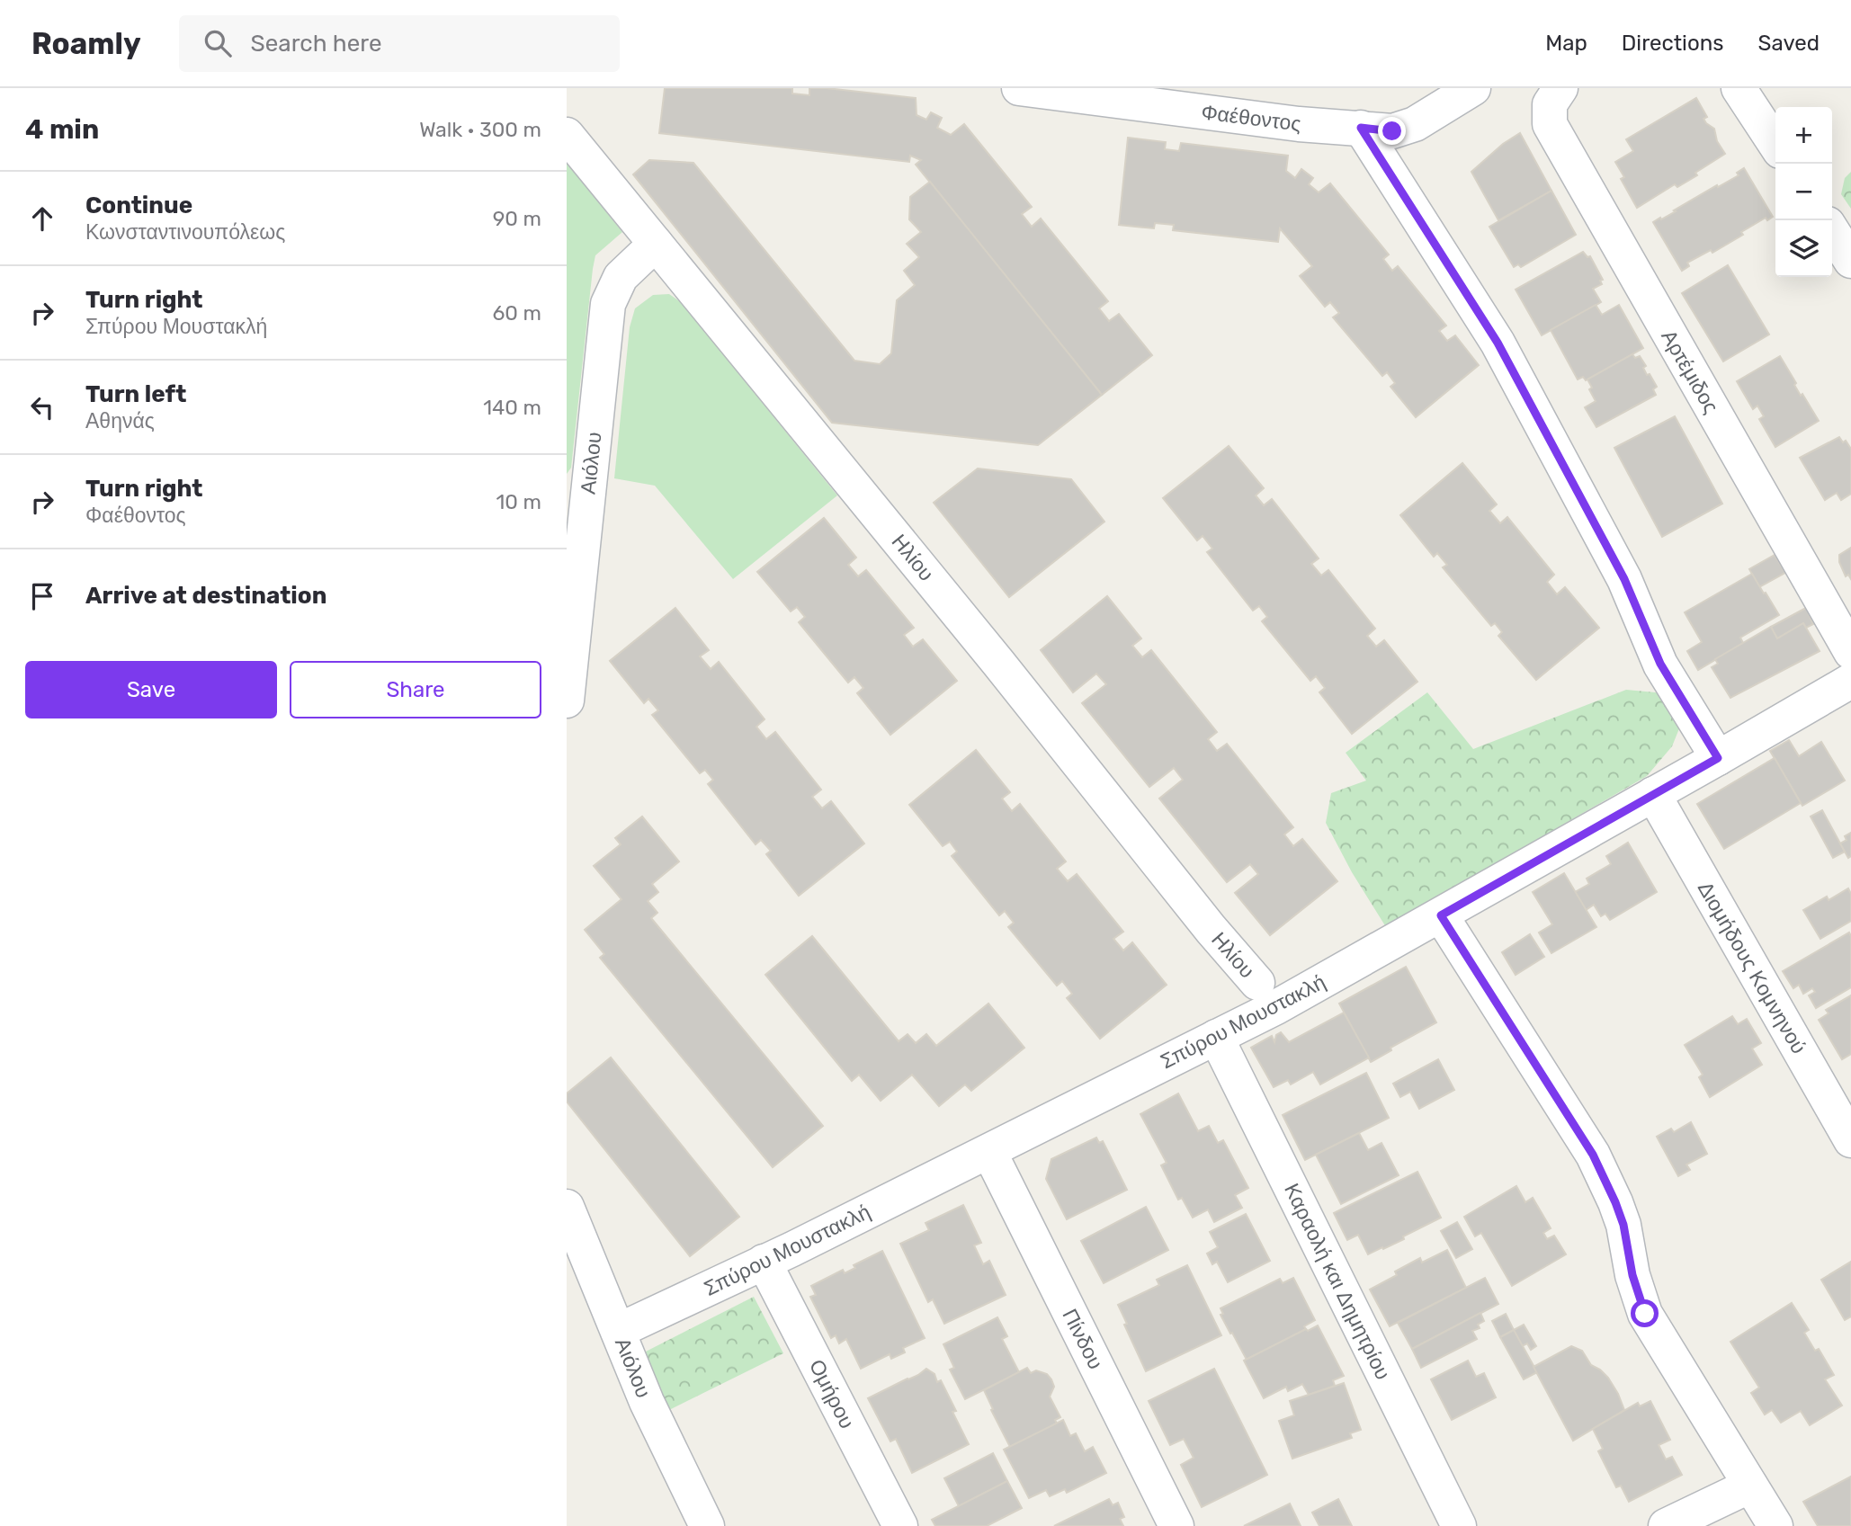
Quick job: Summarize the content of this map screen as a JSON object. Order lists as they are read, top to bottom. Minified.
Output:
{"streets":{"street":["Φαέθοντος","Αρτέμιδος","Αιόλου","Ηλίου","Διομήδους Κομνηνού","Σπύρου Μουστακλή","Καραολή και Δημητρίου","Πίνδου","Ομήρου"]},"crossings":[["Αιόλου","Ηλίου"],["Αιόλου","Σπύρου Μουστακλή"],["Διομήδους Κομνηνού","Σπύρου Μουστακλή"],["Σπύρου Μουστακλή","Καραολή και Δημητρίου"],["Σπύρου Μουστακλή","Πίνδου"],["Σπύρου Μουστακλή","Ομήρου"]],"page":{"header":"Roamly","search":"Search here","nav":["Map","Directions","Saved"],"heading":["4 min","Walk · 300 m"],"map_buttons":["+","−"],"list":[["Continue","Κωνσταντινουπόλεως","90 m"],["Turn right","Σπύρου Μουστακλή","60 m"],["Turn left","Αθηνάς","140 m"],["Turn right","Φαέθοντος","10 m"],"Arrive at destination"],"buttons":["Save","Share"]}}
